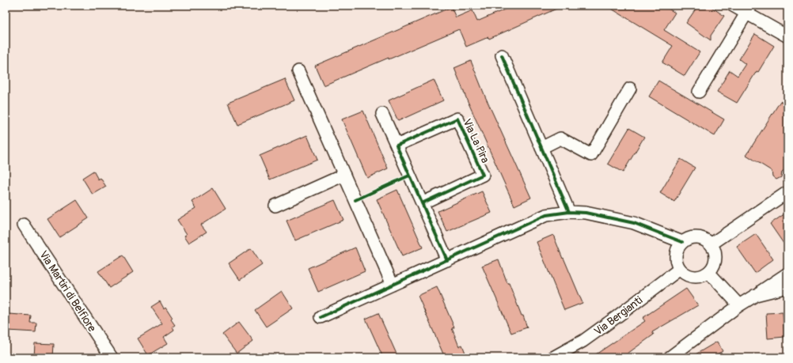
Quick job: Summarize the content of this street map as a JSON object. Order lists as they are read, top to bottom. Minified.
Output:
{"streets":{"street":["Via La Pira","Via Martiri di Belfiore","Via Bergianti"]}}
